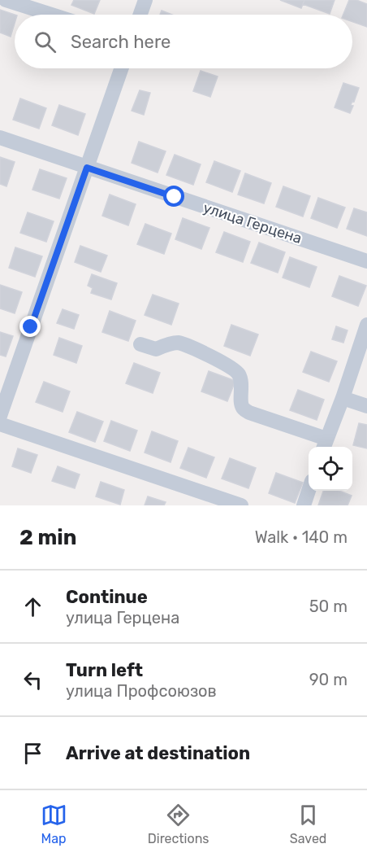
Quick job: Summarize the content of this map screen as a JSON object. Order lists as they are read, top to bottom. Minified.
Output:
{"streets":{"street":["улица Герцена"]},"page":{"search":"Search here","heading":["2 min","Walk · 140 m"],"list":[["Continue","улица Герцена","50 m"],["Turn left","улица Профсоюзов","90 m"],"Arrive at destination"],"nav":["Map","Directions","Saved"]}}
